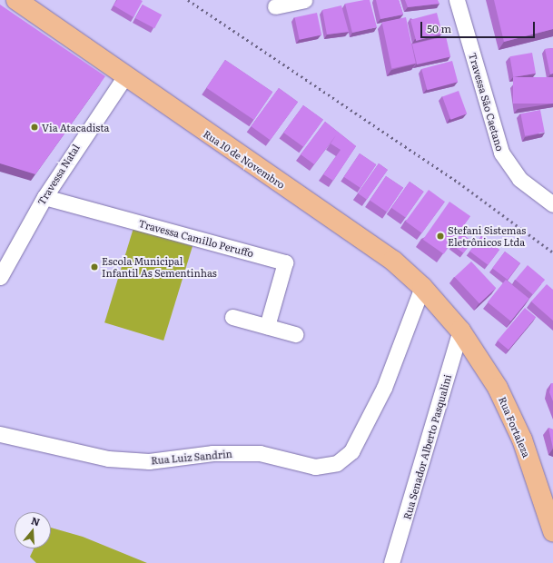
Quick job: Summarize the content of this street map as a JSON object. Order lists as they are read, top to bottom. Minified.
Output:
{"streets":{"main road":["Rua 10 de Novembro","Rua Fortaleza"],"street":["Travessa São Caetano","Travessa Natal","Travessa Camillo Peruffo","Rua Senador Alberto Pasqualini","Rua Luiz Sandrin"]},"crossings":[["Rua 10 de Novembro","Travessa Natal"],["Rua 10 de Novembro","Rua Fortaleza"],["Rua 10 de Novembro","Rua Senador Alberto Pasqualini"],["Rua 10 de Novembro","Rua Luiz Sandrin"],["Travessa Natal","Travessa Camillo Peruffo"],["Rua Fortaleza","Rua Senador Alberto Pasqualini"]],"places":["Via Atacadista","Stefani Sistemas Eletrônicos Ltda","Escola Municipal Infantil As Sementinhas"],"scale_bar":"50 m","north":"top"}
